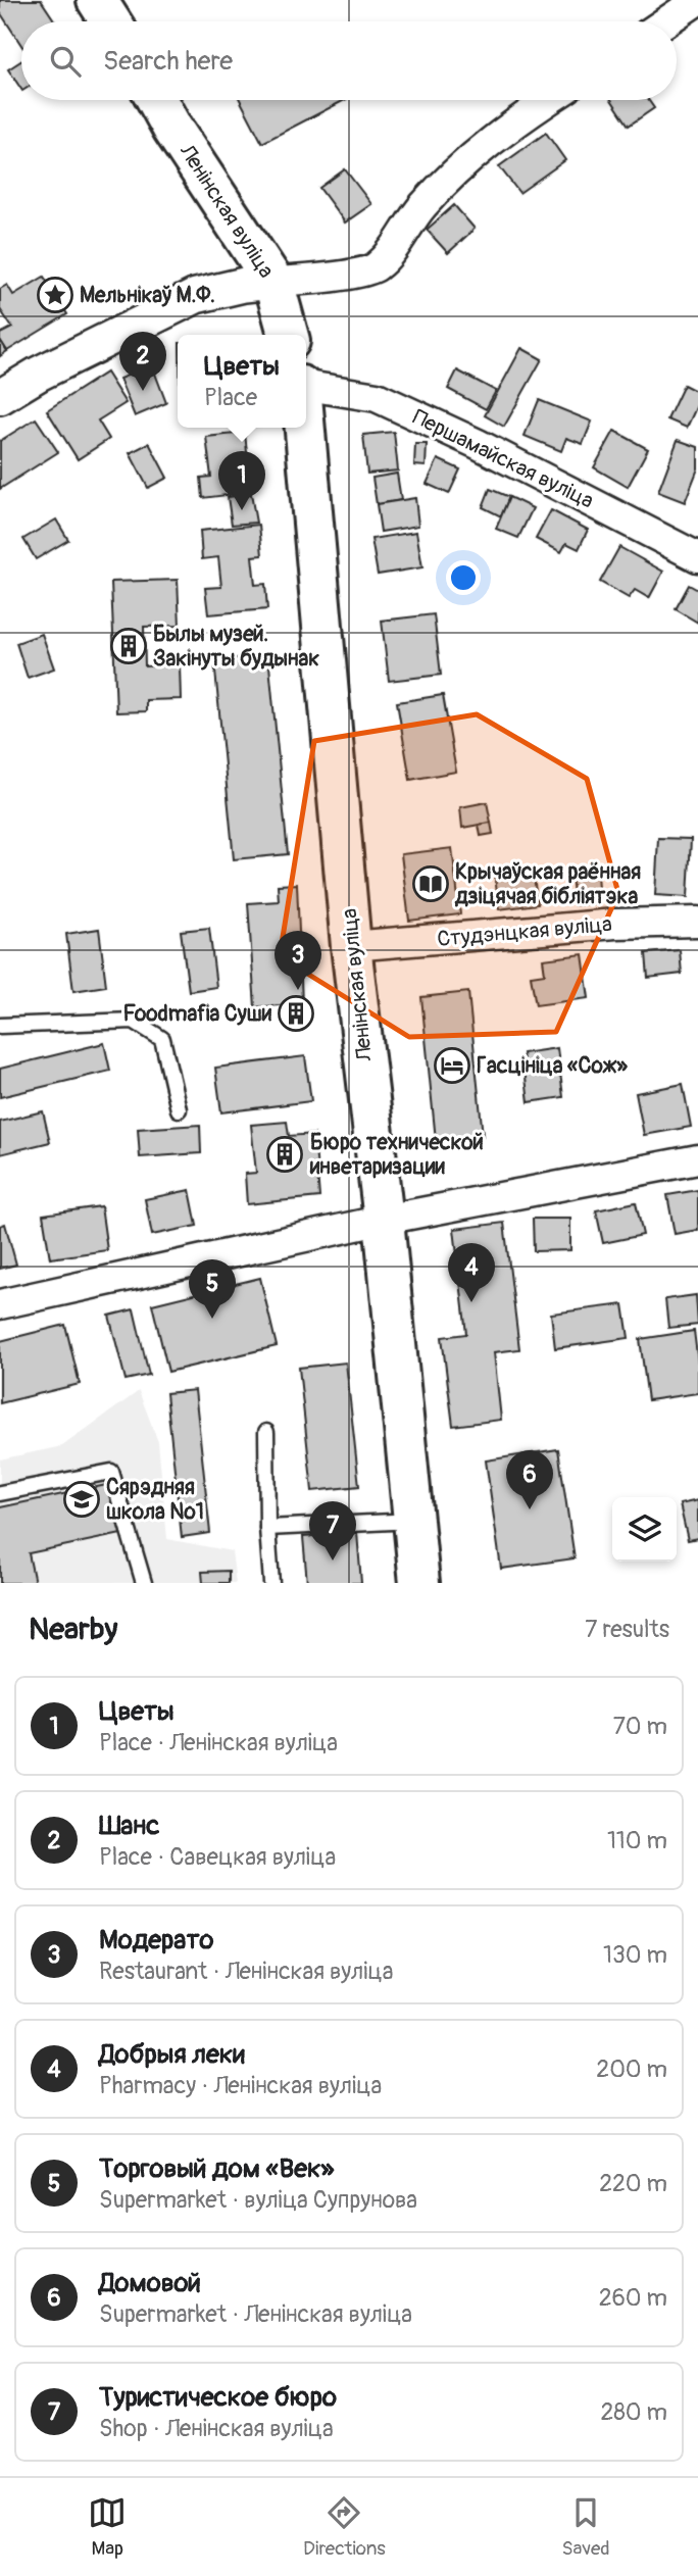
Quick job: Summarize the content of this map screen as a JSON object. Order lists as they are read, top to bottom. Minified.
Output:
{"streets":{"main road":["Ленінская вуліца"],"street":["Першамайская вуліца","Студэнцкая вуліца"]},"crossings":[["Ленінская вуліца","Студэнцкая вуліца"]],"places":{"place":["Мельнікаў М.Ф."],"building":["Былы музей. Закінуты будынак","Foodmafia Суши","Бюро технической инветаризации"],"library":["Крычаўская раённая дзіцячая бібліятэка"],"hotel":["Гасцініца «Сож»"],"school or university":["Сярэдняя школа №1"]},"page":{"search":"Search here","pins":["2","1","3","4","5","6","7"],"popup":["Цветы","Place"],"heading":["Nearby","7 results"],"list":[{"mark":"1","name":"Цветы","note":"Place · Ленінская вуліца","value":"70 m"},{"mark":"2","name":"Шанс","note":"Place · Савецкая вуліца","value":"110 m"},{"mark":"3","name":"Модерато","note":"Restaurant · Ленінская вуліца","value":"130 m"},{"mark":"4","name":"Добрыя леки","note":"Pharmacy · Ленінская вуліца","value":"200 m"},{"mark":"5","name":"Торговый дом «Век»","note":"Supermarket · вуліца Супрунова","value":"220 m"},{"mark":"6","name":"Домовой","note":"Supermarket · Ленінская вуліца","value":"260 m"},{"mark":"7","name":"Туристическое бюро","note":"Shop · Ленінская вуліца","value":"280 m"}],"nav":["Map","Directions","Saved"]}}
